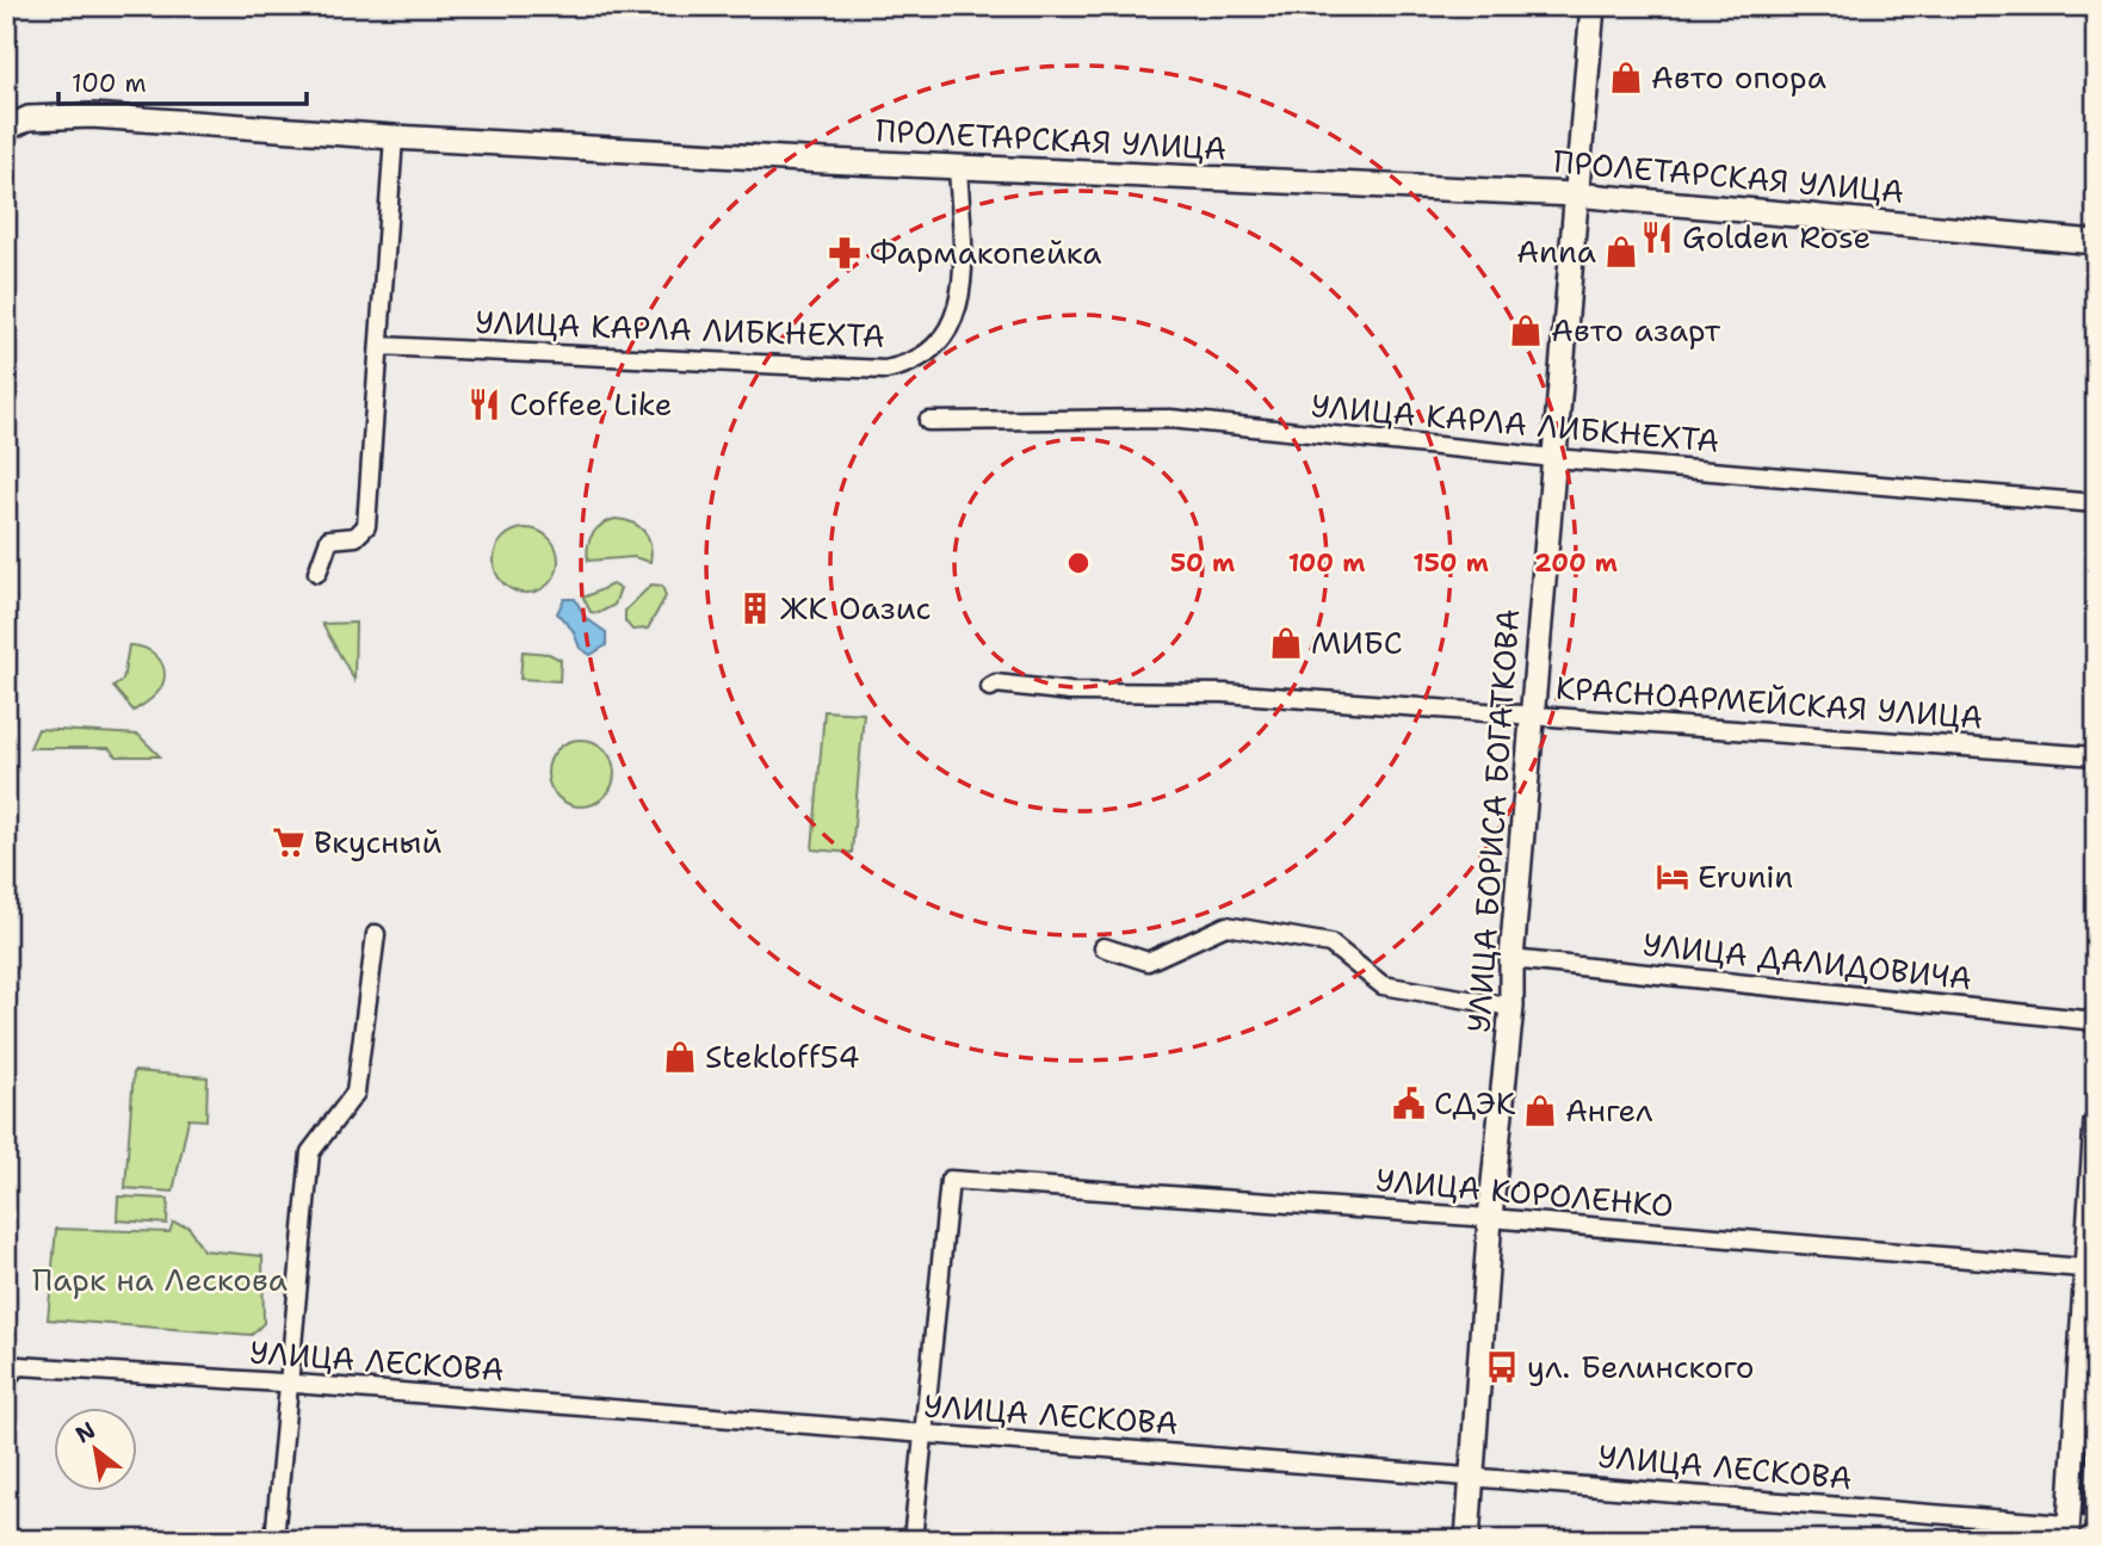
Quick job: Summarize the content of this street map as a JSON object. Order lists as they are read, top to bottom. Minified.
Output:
{"streets":{"main road":["ПРОЛЕТАРСКАЯ УЛИЦА","УЛИЦА БОРИСА БОГАТКОВА"],"street":["УЛИЦА КАРЛА ЛИБКНЕХТА","КРАСНОАРМЕЙСКАЯ УЛИЦА","УЛИЦА ДАЛИДОВИЧА","УЛИЦА КОРОЛЕНКО","УЛИЦА ЛЕСКОВА"]},"crossings":[["ПРОЛЕТАРСКАЯ УЛИЦА","УЛИЦА КАРЛА ЛИБКНЕХТА"],["ПРОЛЕТАРСКАЯ УЛИЦА","УЛИЦА БОРИСА БОГАТКОВА"],["УЛИЦА КАРЛА ЛИБКНЕХТА","УЛИЦА БОРИСА БОГАТКОВА"],["КРАСНОАРМЕЙСКАЯ УЛИЦА","УЛИЦА БОРИСА БОГАТКОВА"],["УЛИЦА БОРИСА БОГАТКОВА","УЛИЦА ДАЛИДОВИЧА"],["УЛИЦА БОРИСА БОГАТКОВА","УЛИЦА КОРОЛЕНКО"],["УЛИЦА БОРИСА БОГАТКОВА","УЛИЦА ЛЕСКОВА"],["УЛИЦА КОРОЛЕНКО","УЛИЦА ЛЕСКОВА"]],"parks":["Парк на Лескова"],"places":{"shop":["Авто опора","Anna","Авто азарт","МИБС","Stekloff54","Ангел"],"restaurant":["Golden Rose","Coffee Like"],"pharmacy":["Фармакопейка"],"building":["ЖК Оазис"],"supermarket":["Вкусный"],"hotel":["Erunin"],"public building":["СДЭК"],"bus stop":["ул. Белинского"]},"scale_bar":"100 m","north":"top left","rings":["50 m","100 m","150 m","200 m"]}
